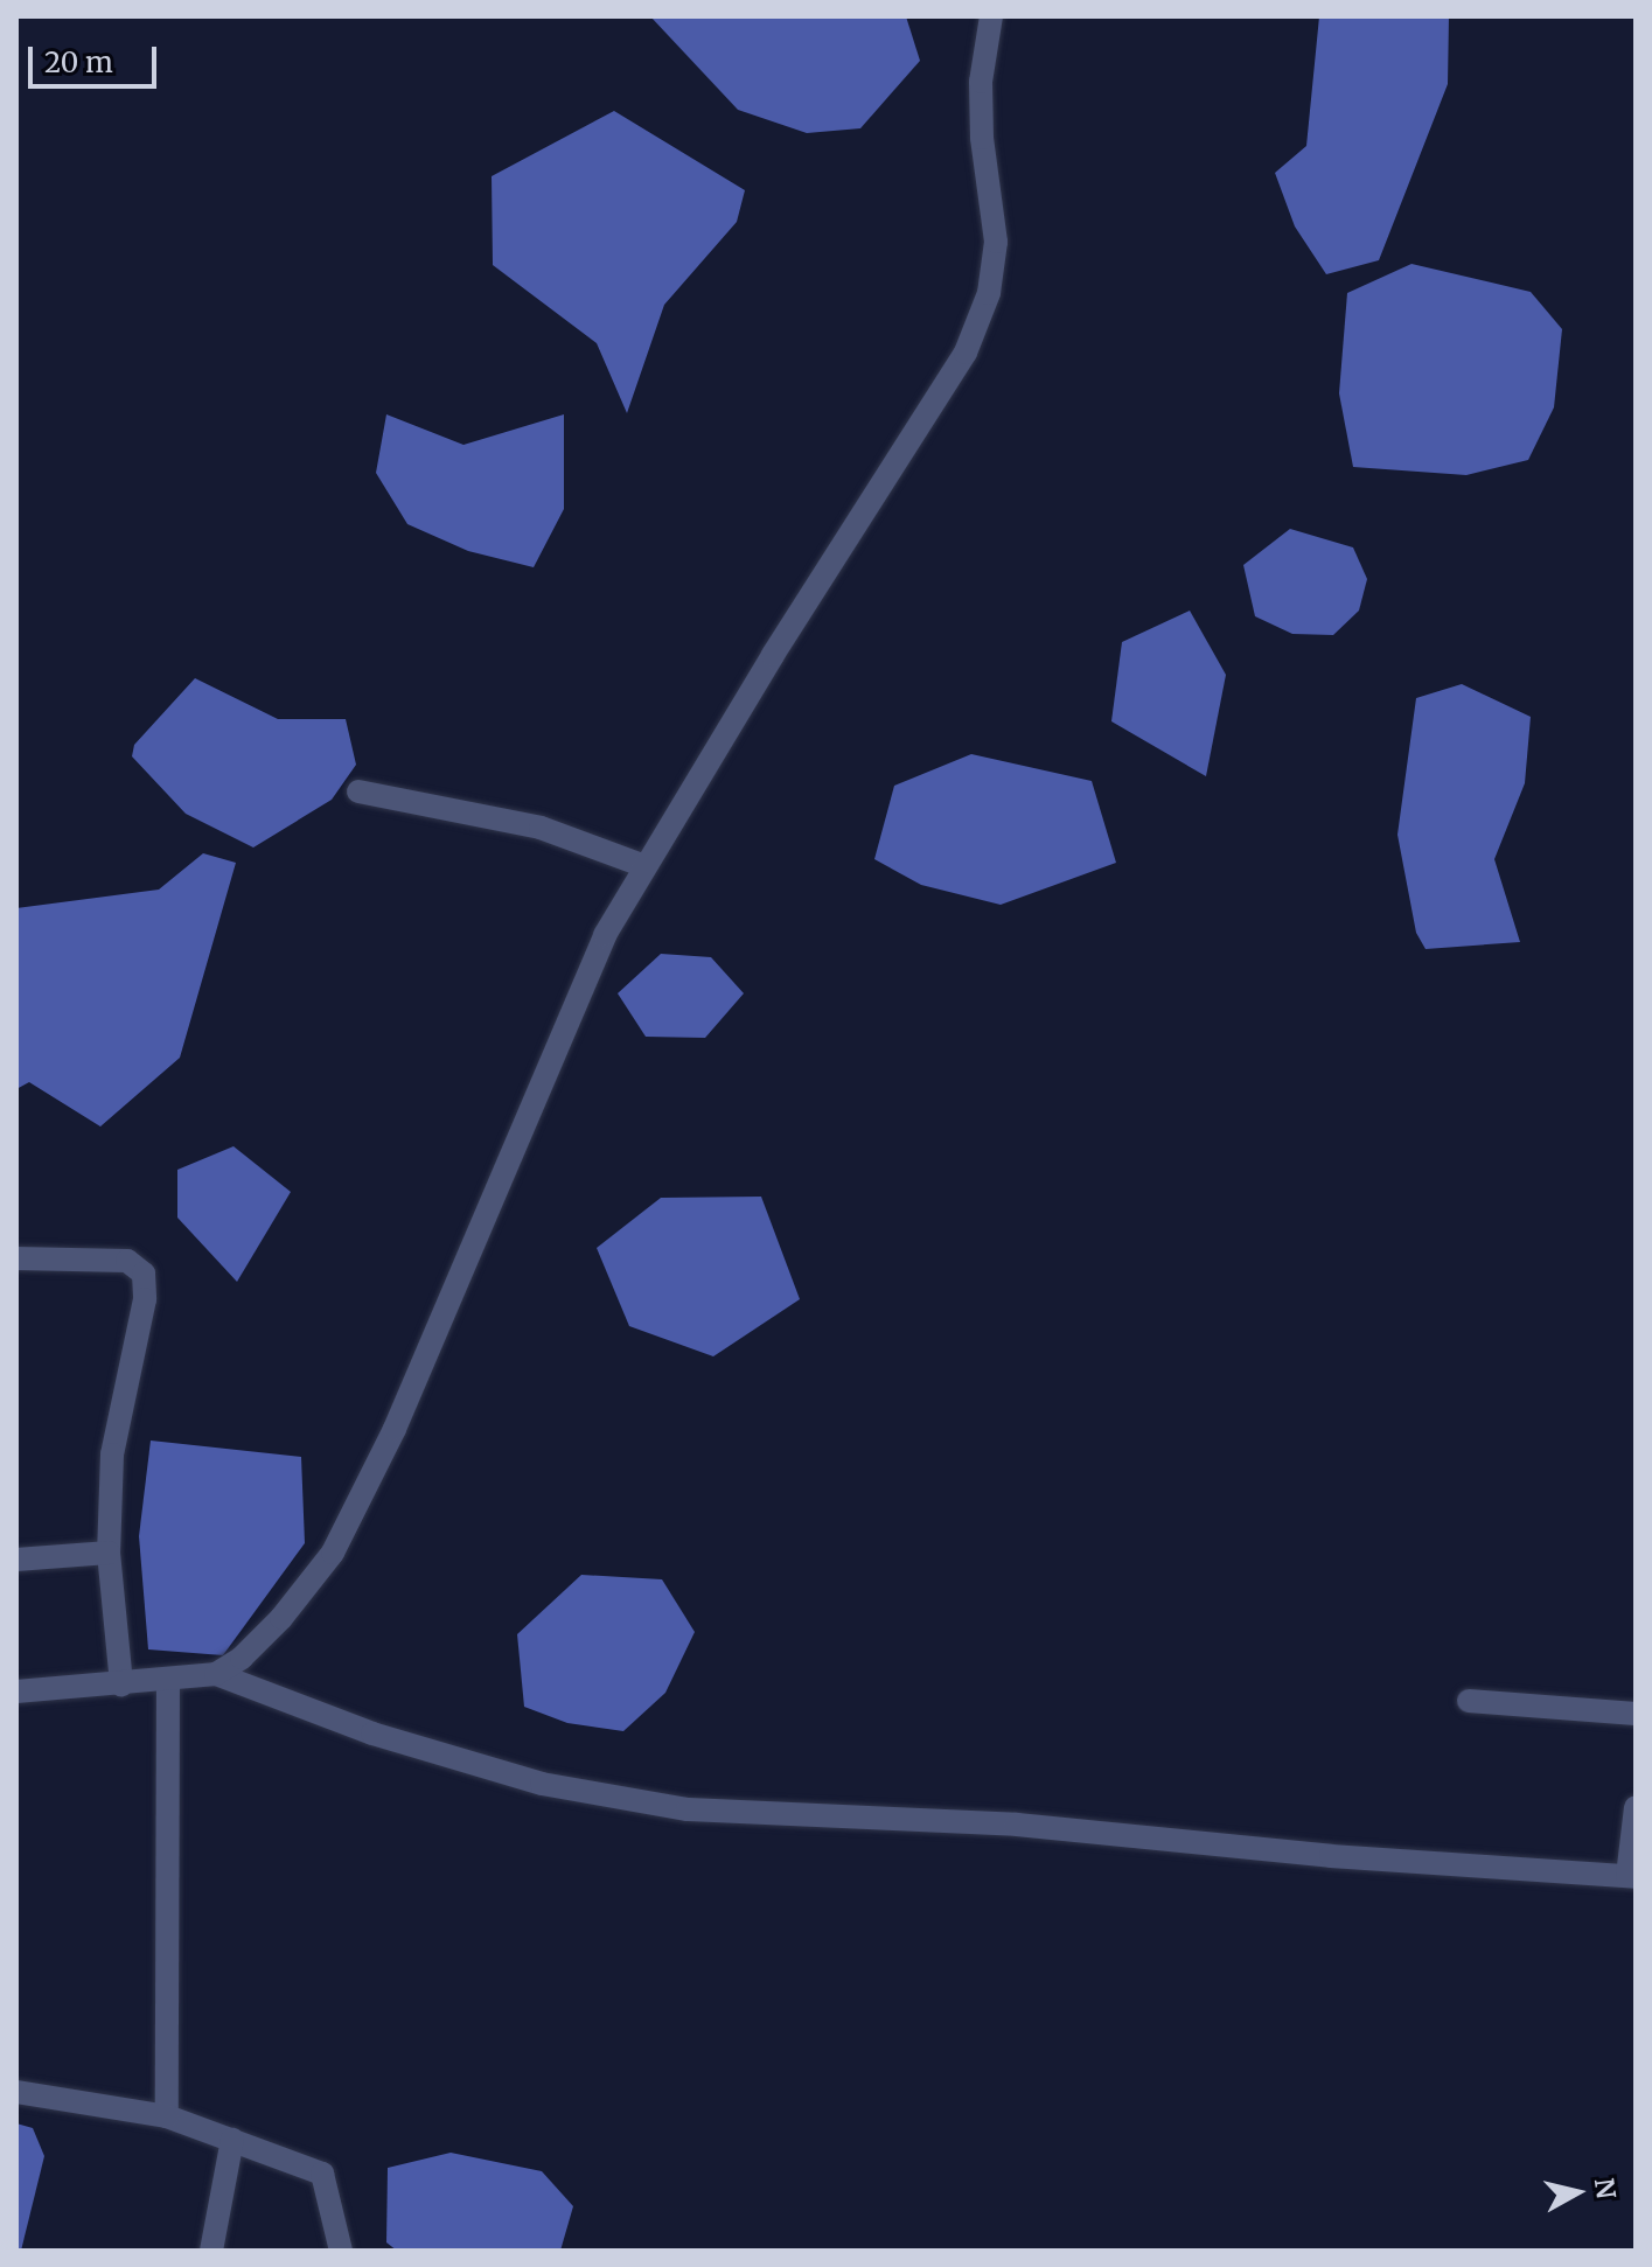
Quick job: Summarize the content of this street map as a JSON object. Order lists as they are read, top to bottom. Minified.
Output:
{"scale_bar":"20 m","north":"right"}
